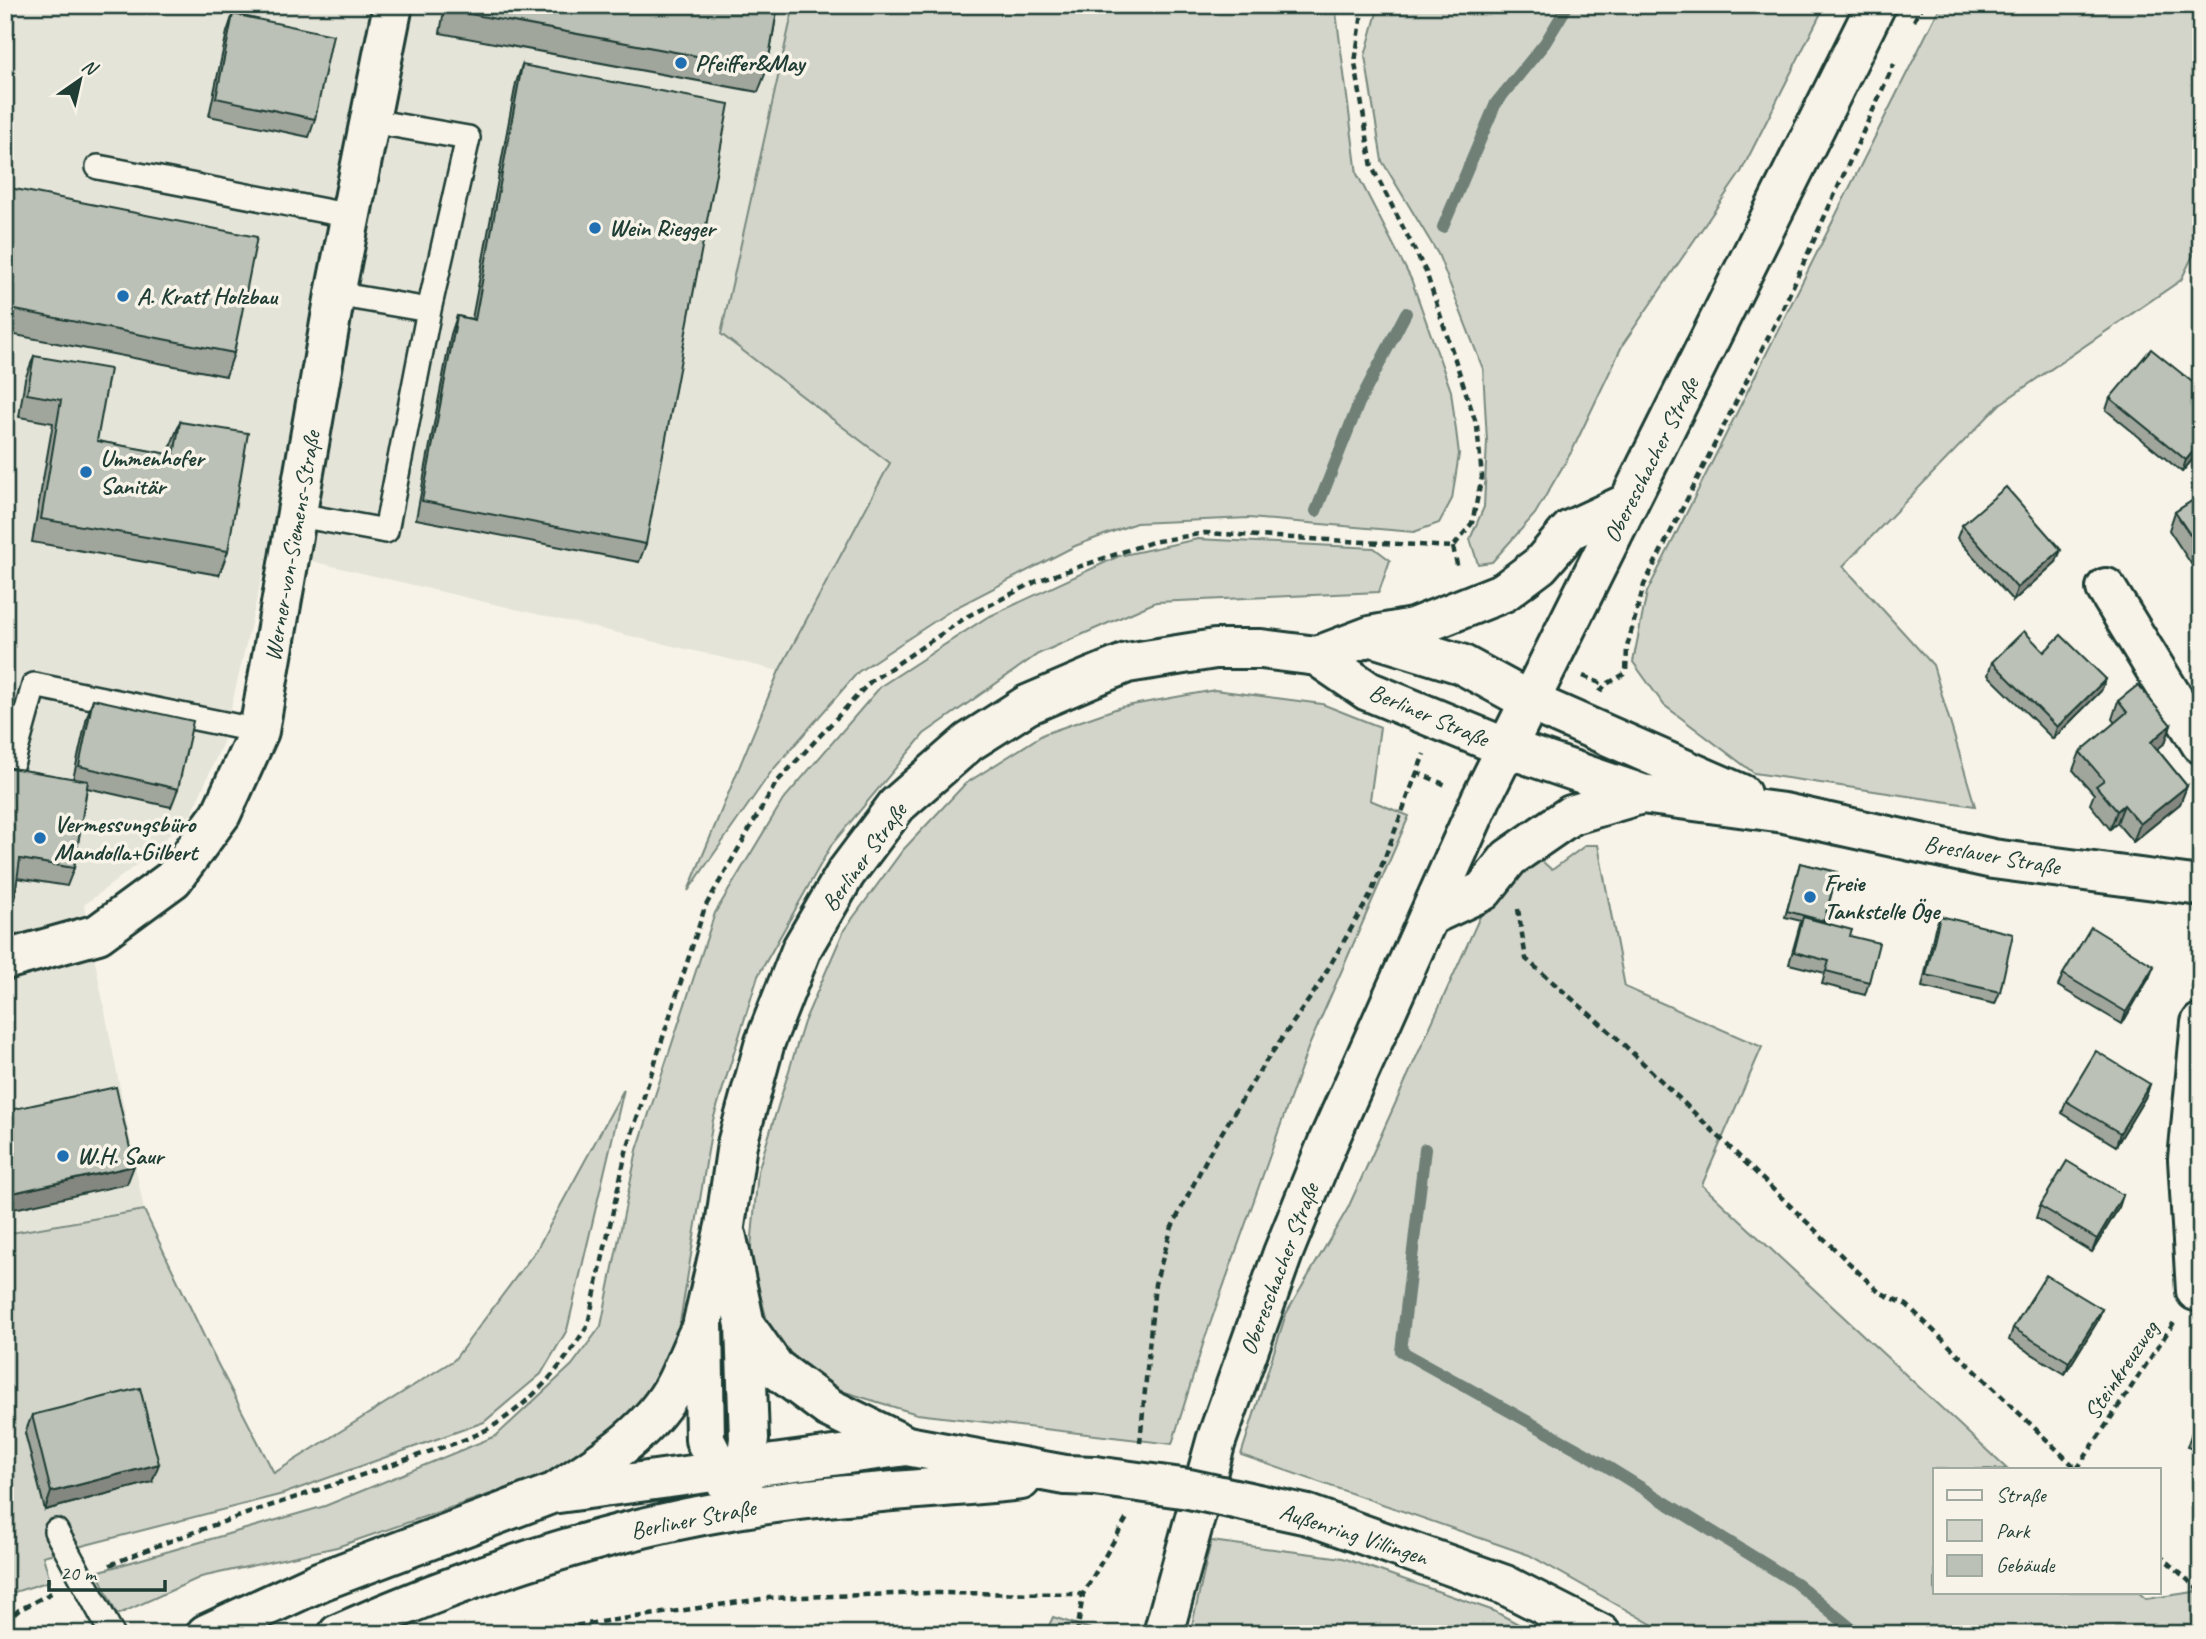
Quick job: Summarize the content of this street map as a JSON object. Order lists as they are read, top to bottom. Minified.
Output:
{"streets":{"street":["Obereschacher Straße","Werner-von-Siemens-Straße","Berliner Straße","Breslauer Straße","Außenring Villingen"],"path":["Steinkreuzweg"]},"crossings":[["Obereschacher Straße","Berliner Straße"],["Obereschacher Straße","Breslauer Straße"],["Berliner Straße","Breslauer Straße"],["Berliner Straße","Außenring Villingen"]],"places":["Pfeiffer&May","Wein Riegger","A. Kratt Holzbau","Ummenhofer Sanitär","Vermessungsbüro Mandolla+Gilbert","Freie Tankstelle Öge","W.H. Saur"],"legend":["Straße","Park","Gebäude"],"scale_bar":"20 m","north":"top right"}
